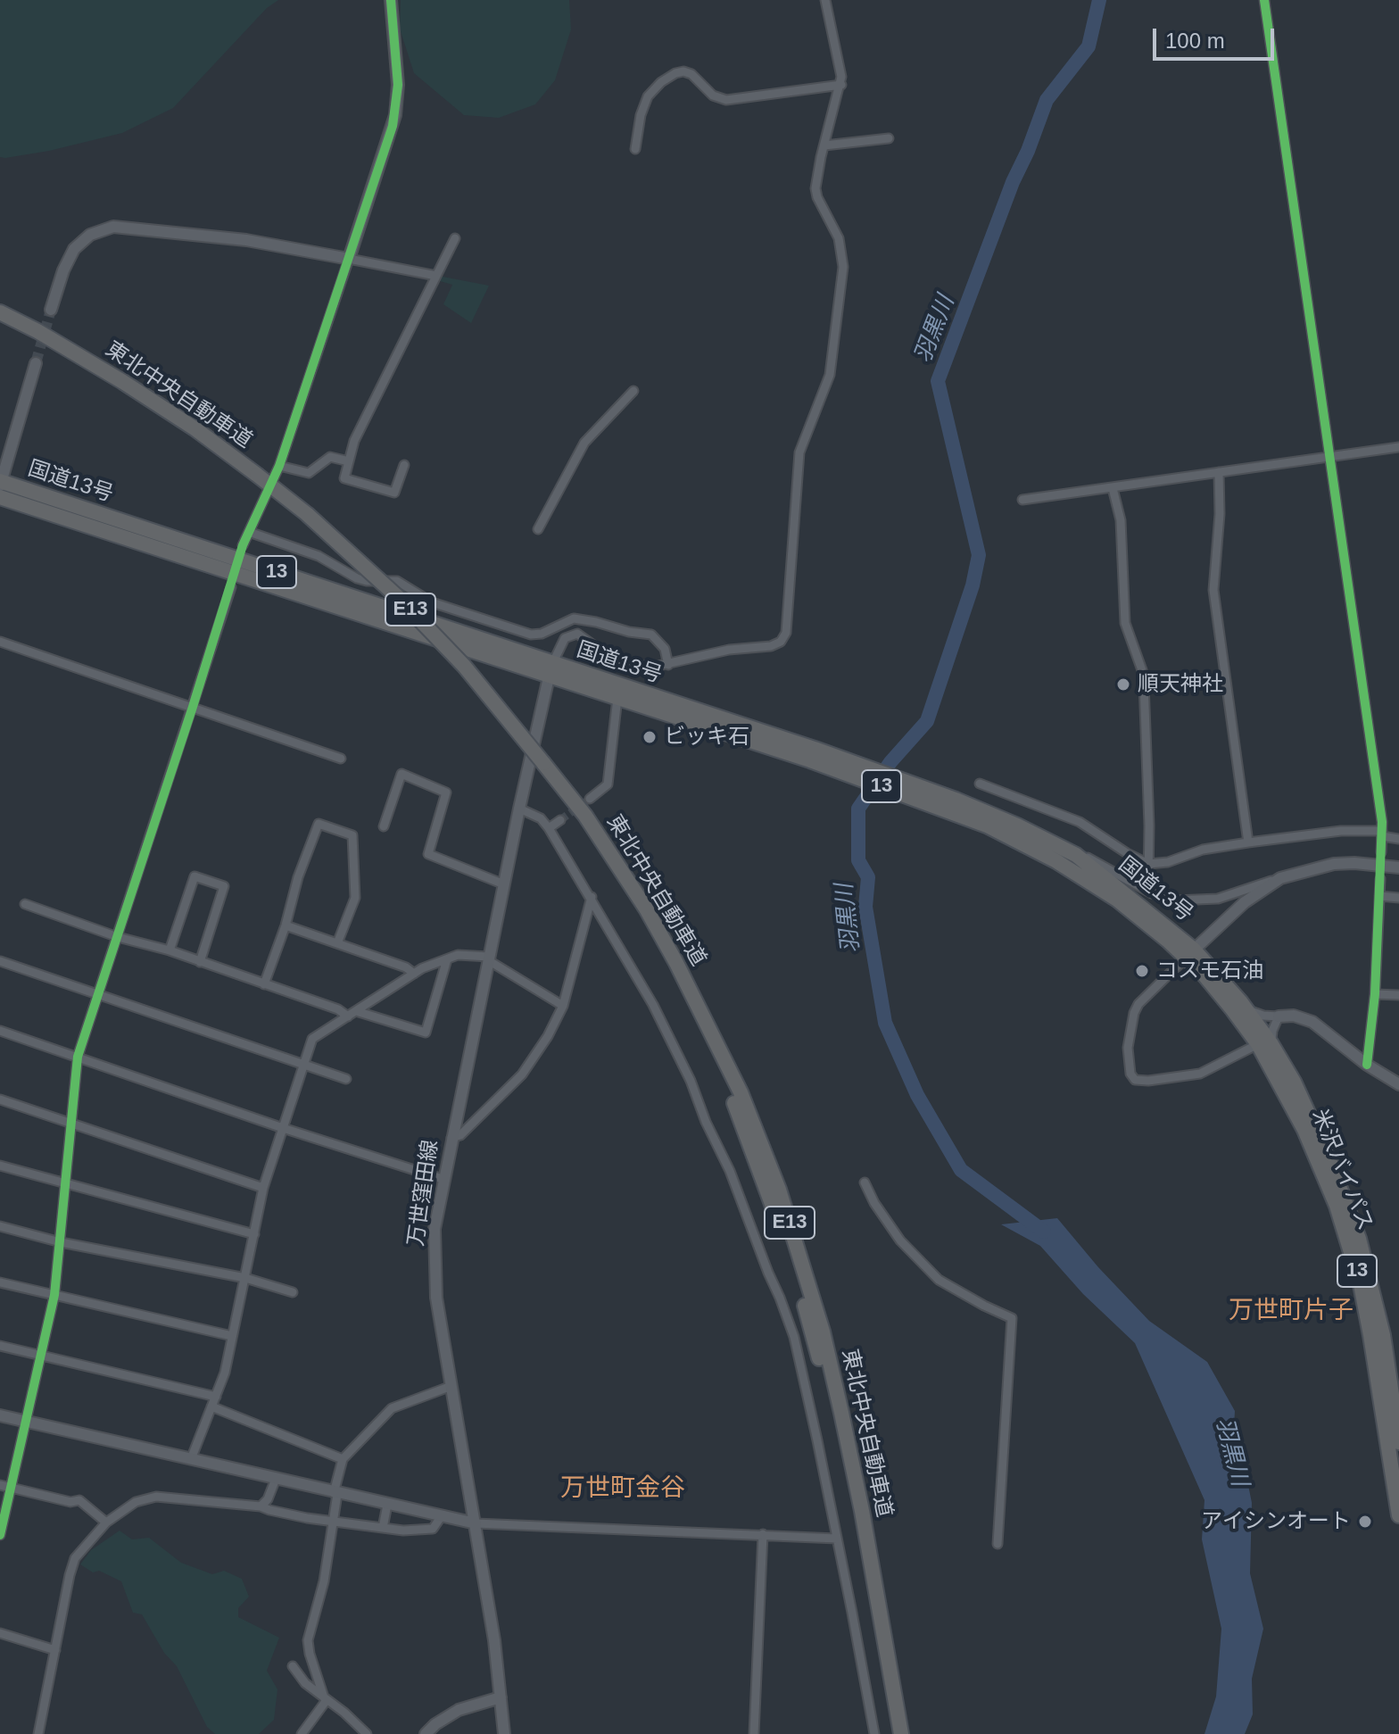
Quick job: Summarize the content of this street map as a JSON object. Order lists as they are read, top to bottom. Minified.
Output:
{"streets":{"highway":["東北中央自動車道","国道13号","13","E13","米沢バイパス"],"street":["万世窪田線"]},"crossings":[["国道13号","米沢バイパス"],["国道13号","万世窪田線"]],"districts":["万世町片子","万世町金谷"],"water":["羽黒川"],"places":["順天神社","ビッキ石","コスモ石油","アイシンオート"],"scale_bar":"100 m"}
